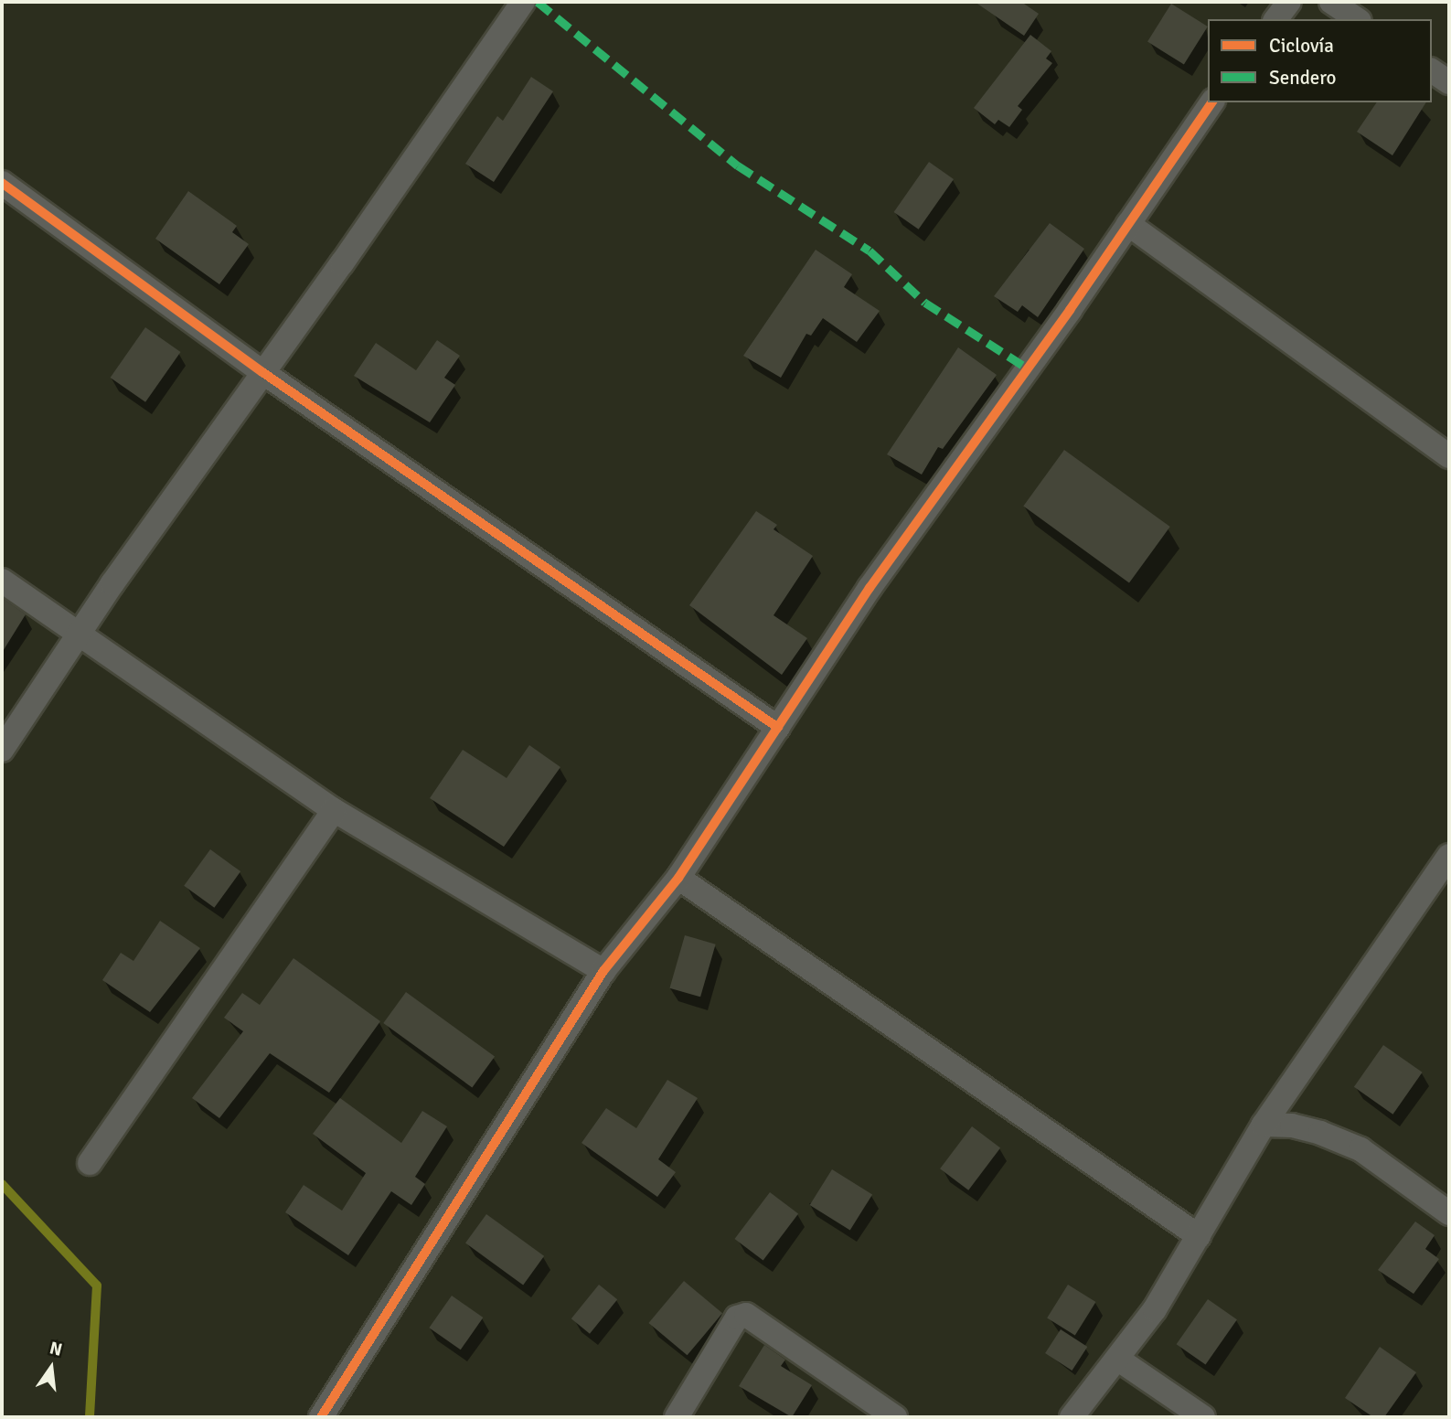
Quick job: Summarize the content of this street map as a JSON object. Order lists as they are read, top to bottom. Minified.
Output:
{"legend":["Ciclovía","Sendero"],"north":"top"}
